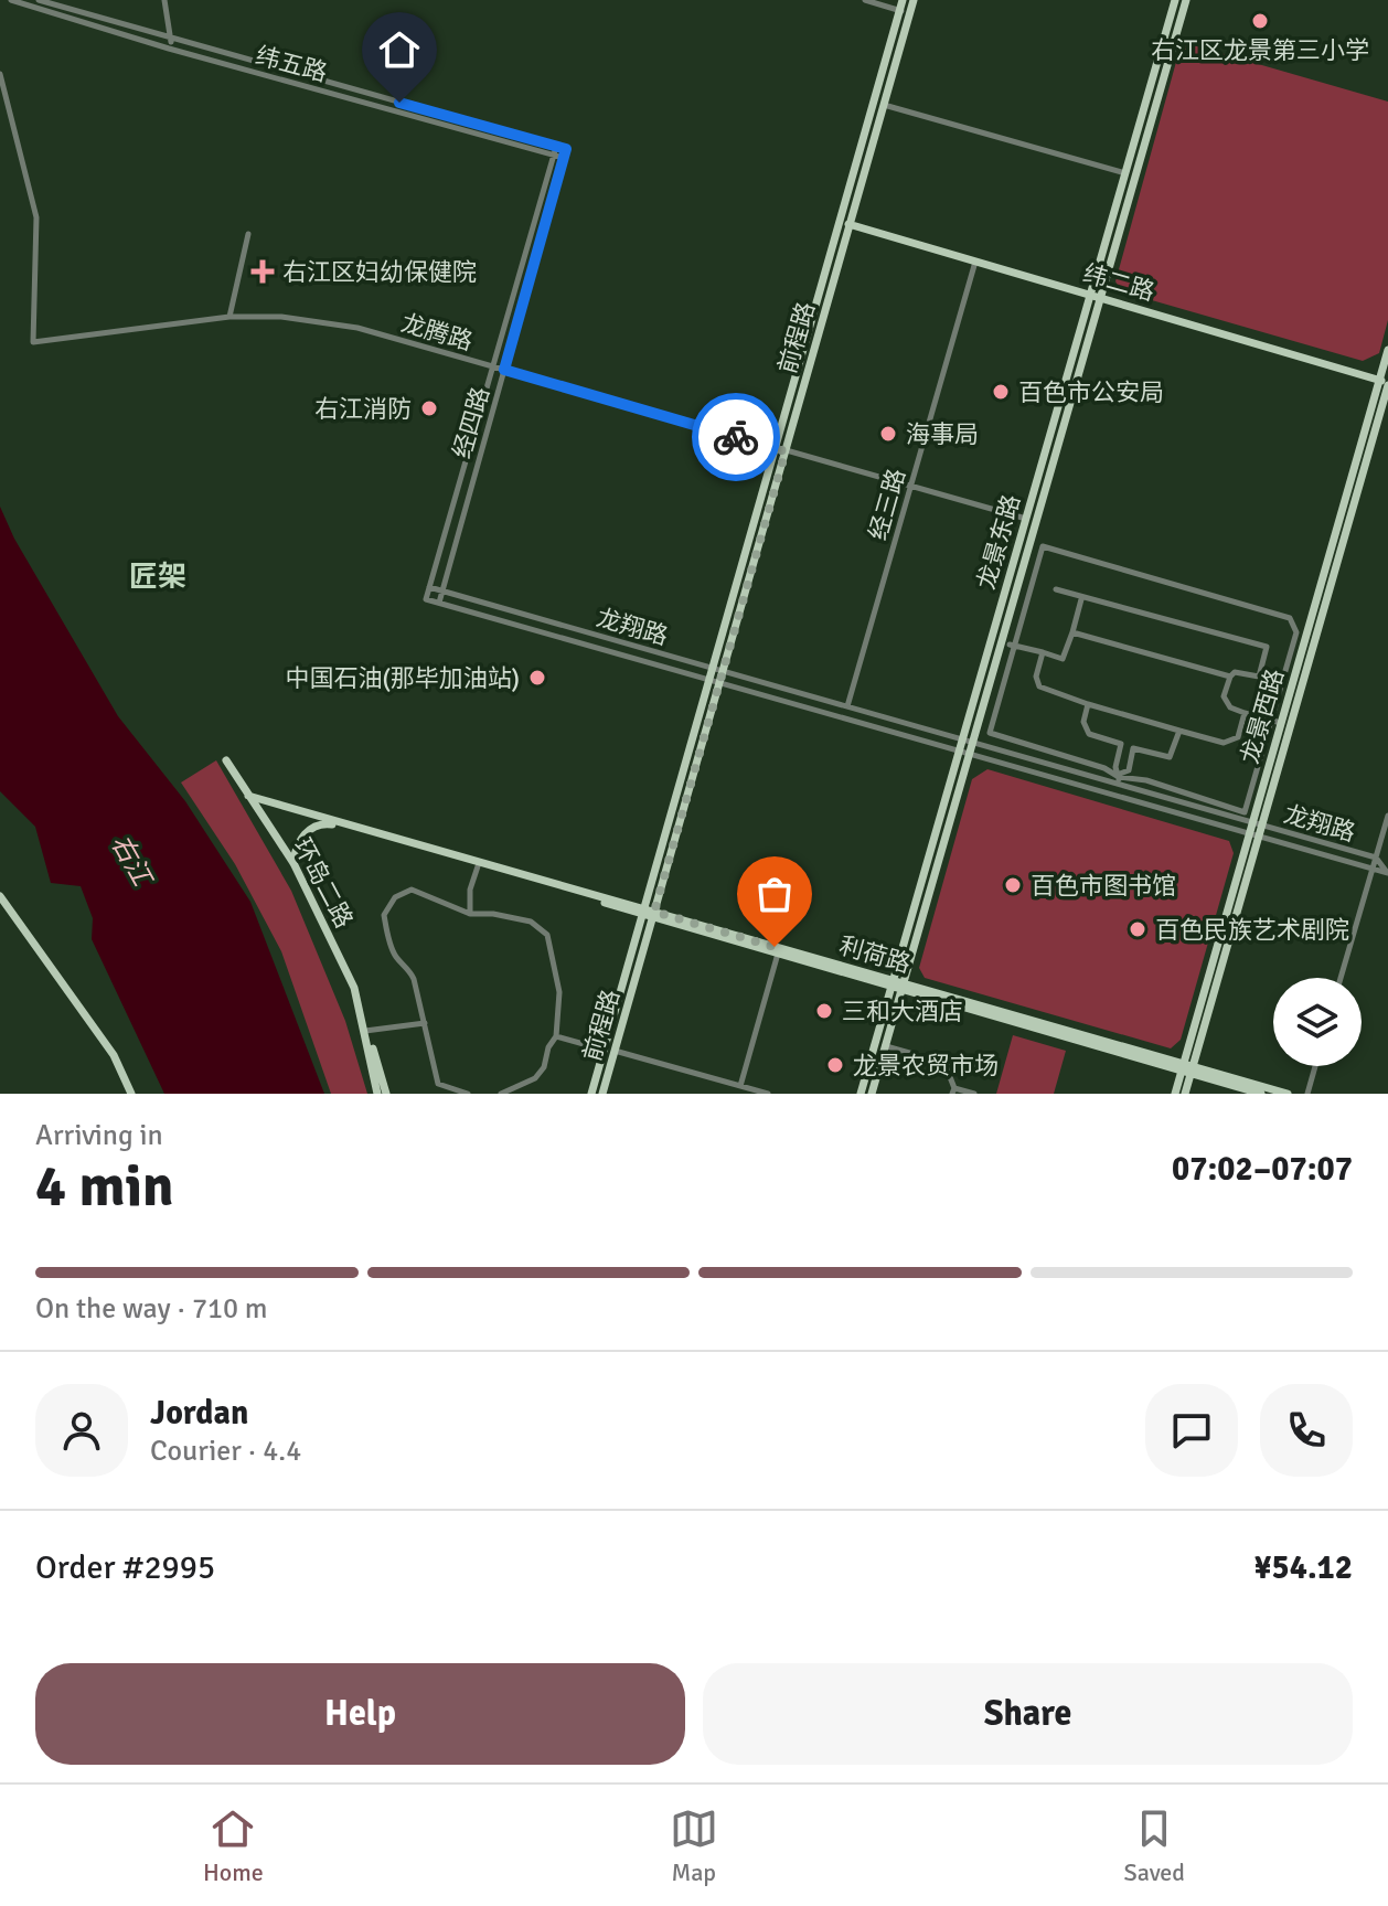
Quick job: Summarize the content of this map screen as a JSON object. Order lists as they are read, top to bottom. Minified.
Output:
{"streets":{"main road":["纬二路","前程路","龙景东路","龙景西路","环岛二路","利荷路"],"street":["纬五路","龙腾路","经四路","经三路","龙翔路"]},"crossings":[["纬五路","经四路"],["纬二路","前程路"],["纬二路","经三路"],["纬二路","龙景东路"],["纬二路","龙景西路"],["龙腾路","前程路"],["龙腾路","经四路"],["龙腾路","经三路"],["龙腾路","龙景东路"],["前程路","龙翔路"],["前程路","利荷路"],["经四路","龙翔路"],["经三路","龙翔路"],["龙景东路","龙翔路"],["龙景东路","利荷路"],["龙翔路","龙景西路"],["龙景西路","利荷路"],["环岛二路","利荷路"]],"districts":["匠架"],"water":["右江"],"places":{"other":["右江区龙景第三小学","百色市公安局","右江消防","海事局","中国石油(那毕加油站)","百色市图书馆","百色民族艺术剧院","三和大酒店","龙景农贸市场"],"health":["右江区妇幼保健院"]},"page":{"heading":["4 min","Arriving in","07:02–07:07"],"panel":["Jordan","Courier · 4.4","Order #2995","¥54.12"],"bar":"On the way · 710 m","buttons":["Help","Share"],"tabs":["Home","Map","Saved"]}}
